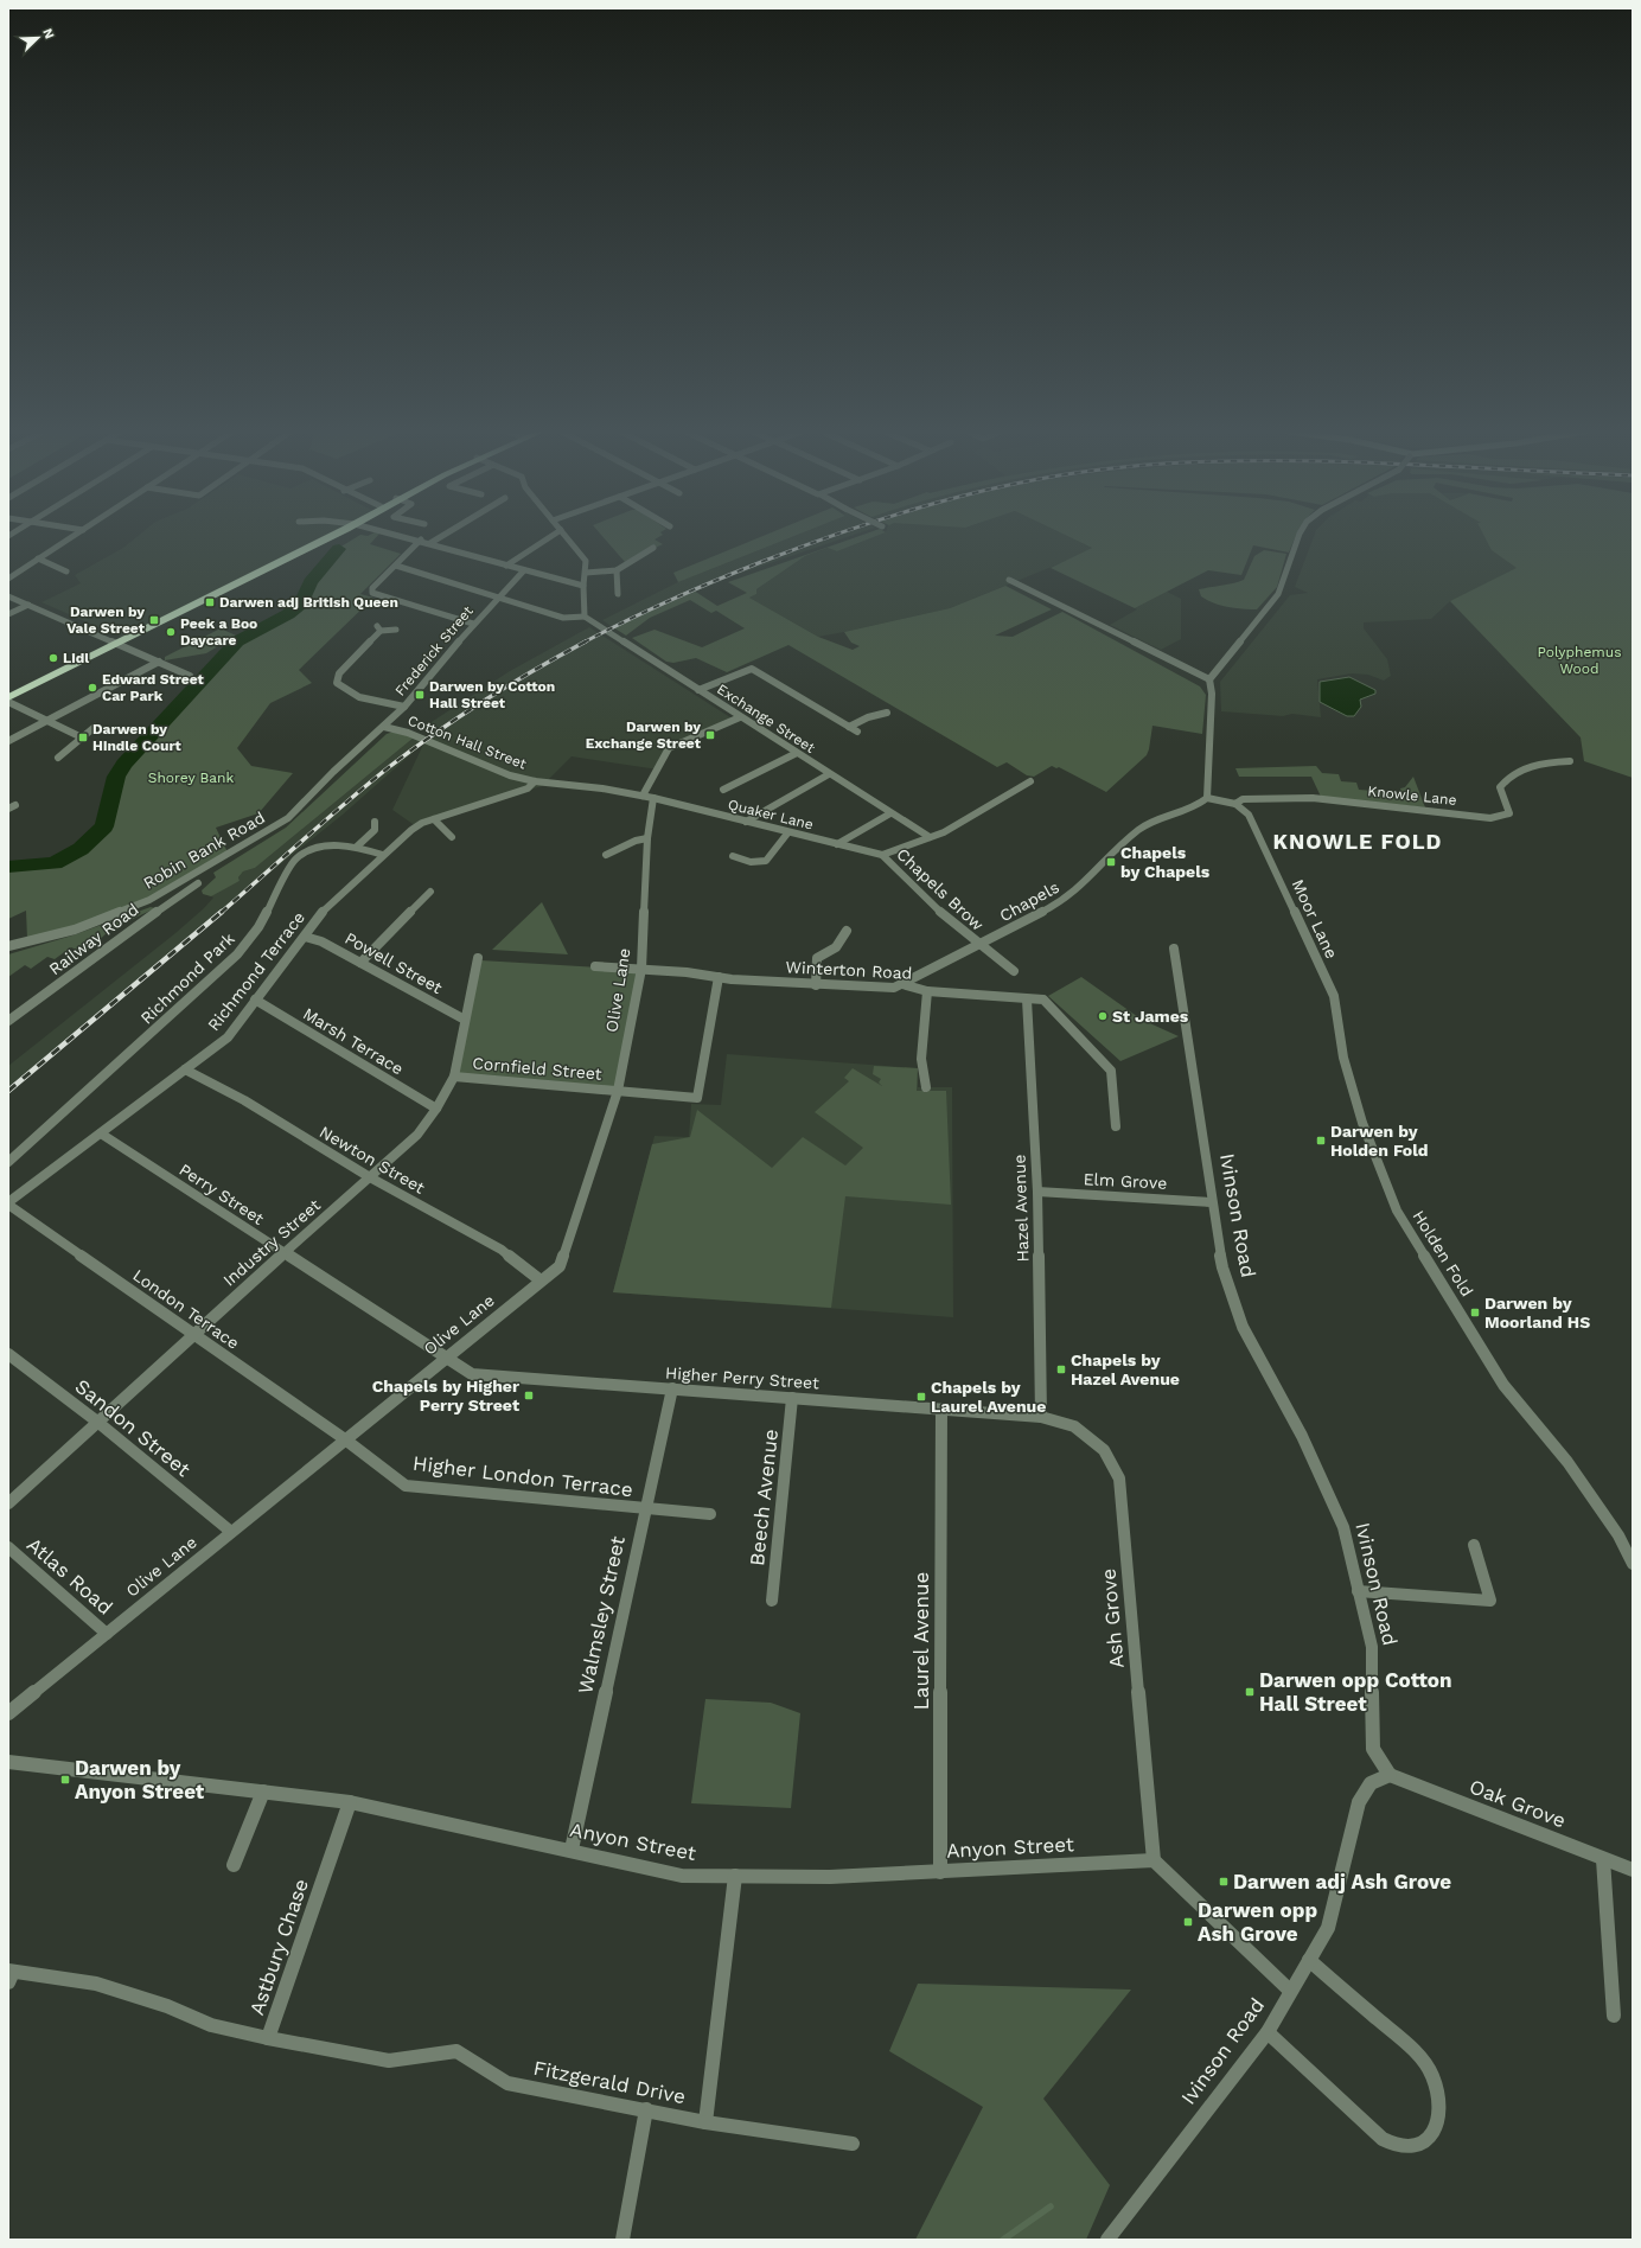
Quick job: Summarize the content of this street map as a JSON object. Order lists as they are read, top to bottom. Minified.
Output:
{"streets":{"street":["Frederick Street","Exchange Street","Cotton Hall Street","Knowle Lane","Quaker Lane","Robin Bank Road","Chapels Brow","Chapels","Moor Lane","Railway Road","Powell Street","Winterton Road","Richmond Terrace","Richmond Park","Olive Lane","Marsh Terrace","Cornfield Street","Newton Street","Elm Grove","Perry Street","Hazel Avenue","Ivinson Road","Industry Street","Holden Fold","London Terrace","Higher Perry Street","Sandon Street","Higher London Terrace","Beech Avenue","Atlas Road","Walmsley Street","Ash Grove","Laurel Avenue","Oak Grove","Anyon Street","Astbury Chase","Fitzgerald Drive"]},"crossings":[["Frederick Street","Cotton Hall Street"],["Frederick Street","Robin Bank Road"],["Cotton Hall Street","Quaker Lane"],["Cotton Hall Street","Robin Bank Road"],["Cotton Hall Street","Richmond Terrace"],["Cotton Hall Street","Olive Lane"],["Knowle Lane","Chapels"],["Knowle Lane","Moor Lane"],["Quaker Lane","Chapels Brow"],["Quaker Lane","Olive Lane"],["Chapels Brow","Chapels"],["Chapels","Winterton Road"],["Moor Lane","Holden Fold"],["Powell Street","Richmond Terrace"],["Powell Street","Industry Street"],["Winterton Road","Olive Lane"],["Winterton Road","Cornfield Street"],["Winterton Road","Hazel Avenue"],["Richmond Terrace","Richmond Park"],["Richmond Terrace","Marsh Terrace"],["Richmond Terrace","Newton Street"],["Richmond Terrace","Perry Street"],["Richmond Terrace","London Terrace"],["Olive Lane","Cornfield Street"],["Olive Lane","Newton Street"],["Olive Lane","Perry Street"],["Olive Lane","London Terrace"],["Olive Lane","Higher Perry Street"],["Olive Lane","Sandon Street"],["Olive Lane","Higher London Terrace"],["Olive Lane","Atlas Road"],["Marsh Terrace","Industry Street"],["Cornfield Street","Industry Street"],["Newton Street","Industry Street"],["Elm Grove","Hazel Avenue"],["Elm Grove","Ivinson Road"],["Perry Street","Industry Street"],["Perry Street","Higher Perry Street"],["Hazel Avenue","Higher Perry Street"],["Hazel Avenue","Ash Grove"],["Ivinson Road","Oak Grove"],["Industry Street","London Terrace"],["Industry Street","Sandon Street"],["London Terrace","Higher London Terrace"],["Higher Perry Street","Beech Avenue"],["Higher Perry Street","Walmsley Street"],["Higher Perry Street","Ash Grove"],["Higher Perry Street","Laurel Avenue"],["Higher London Terrace","Walmsley Street"],["Walmsley Street","Anyon Street"],["Ash Grove","Anyon Street"],["Laurel Avenue","Anyon Street"],["Anyon Street","Astbury Chase"],["Anyon Street","Fitzgerald Drive"],["Astbury Chase","Fitzgerald Drive"]],"districts":["KNOWLE FOLD"],"parks":["Polyphemus Wood","Shorey Bank"],"places":{"transit":["Darwen adj British Queen","Darwen by Vale Street","Darwen by Cotton Hall Street","Darwen by Exchange Street","Darwen by Hindle Court","Chapels by Chapels","Darwen by Holden Fold","Darwen by Moorland HS","Chapels by Hazel Avenue","Chapels by Higher Perry Street","Chapels by Laurel Avenue","Darwen opp Cotton Hall Street","Darwen by Anyon Street","Darwen adj Ash Grove","Darwen opp Ash Grove"],"other":["Peek a Boo Daycare","Lidl","Edward Street Car Park","St James"]},"north":"top right"}
